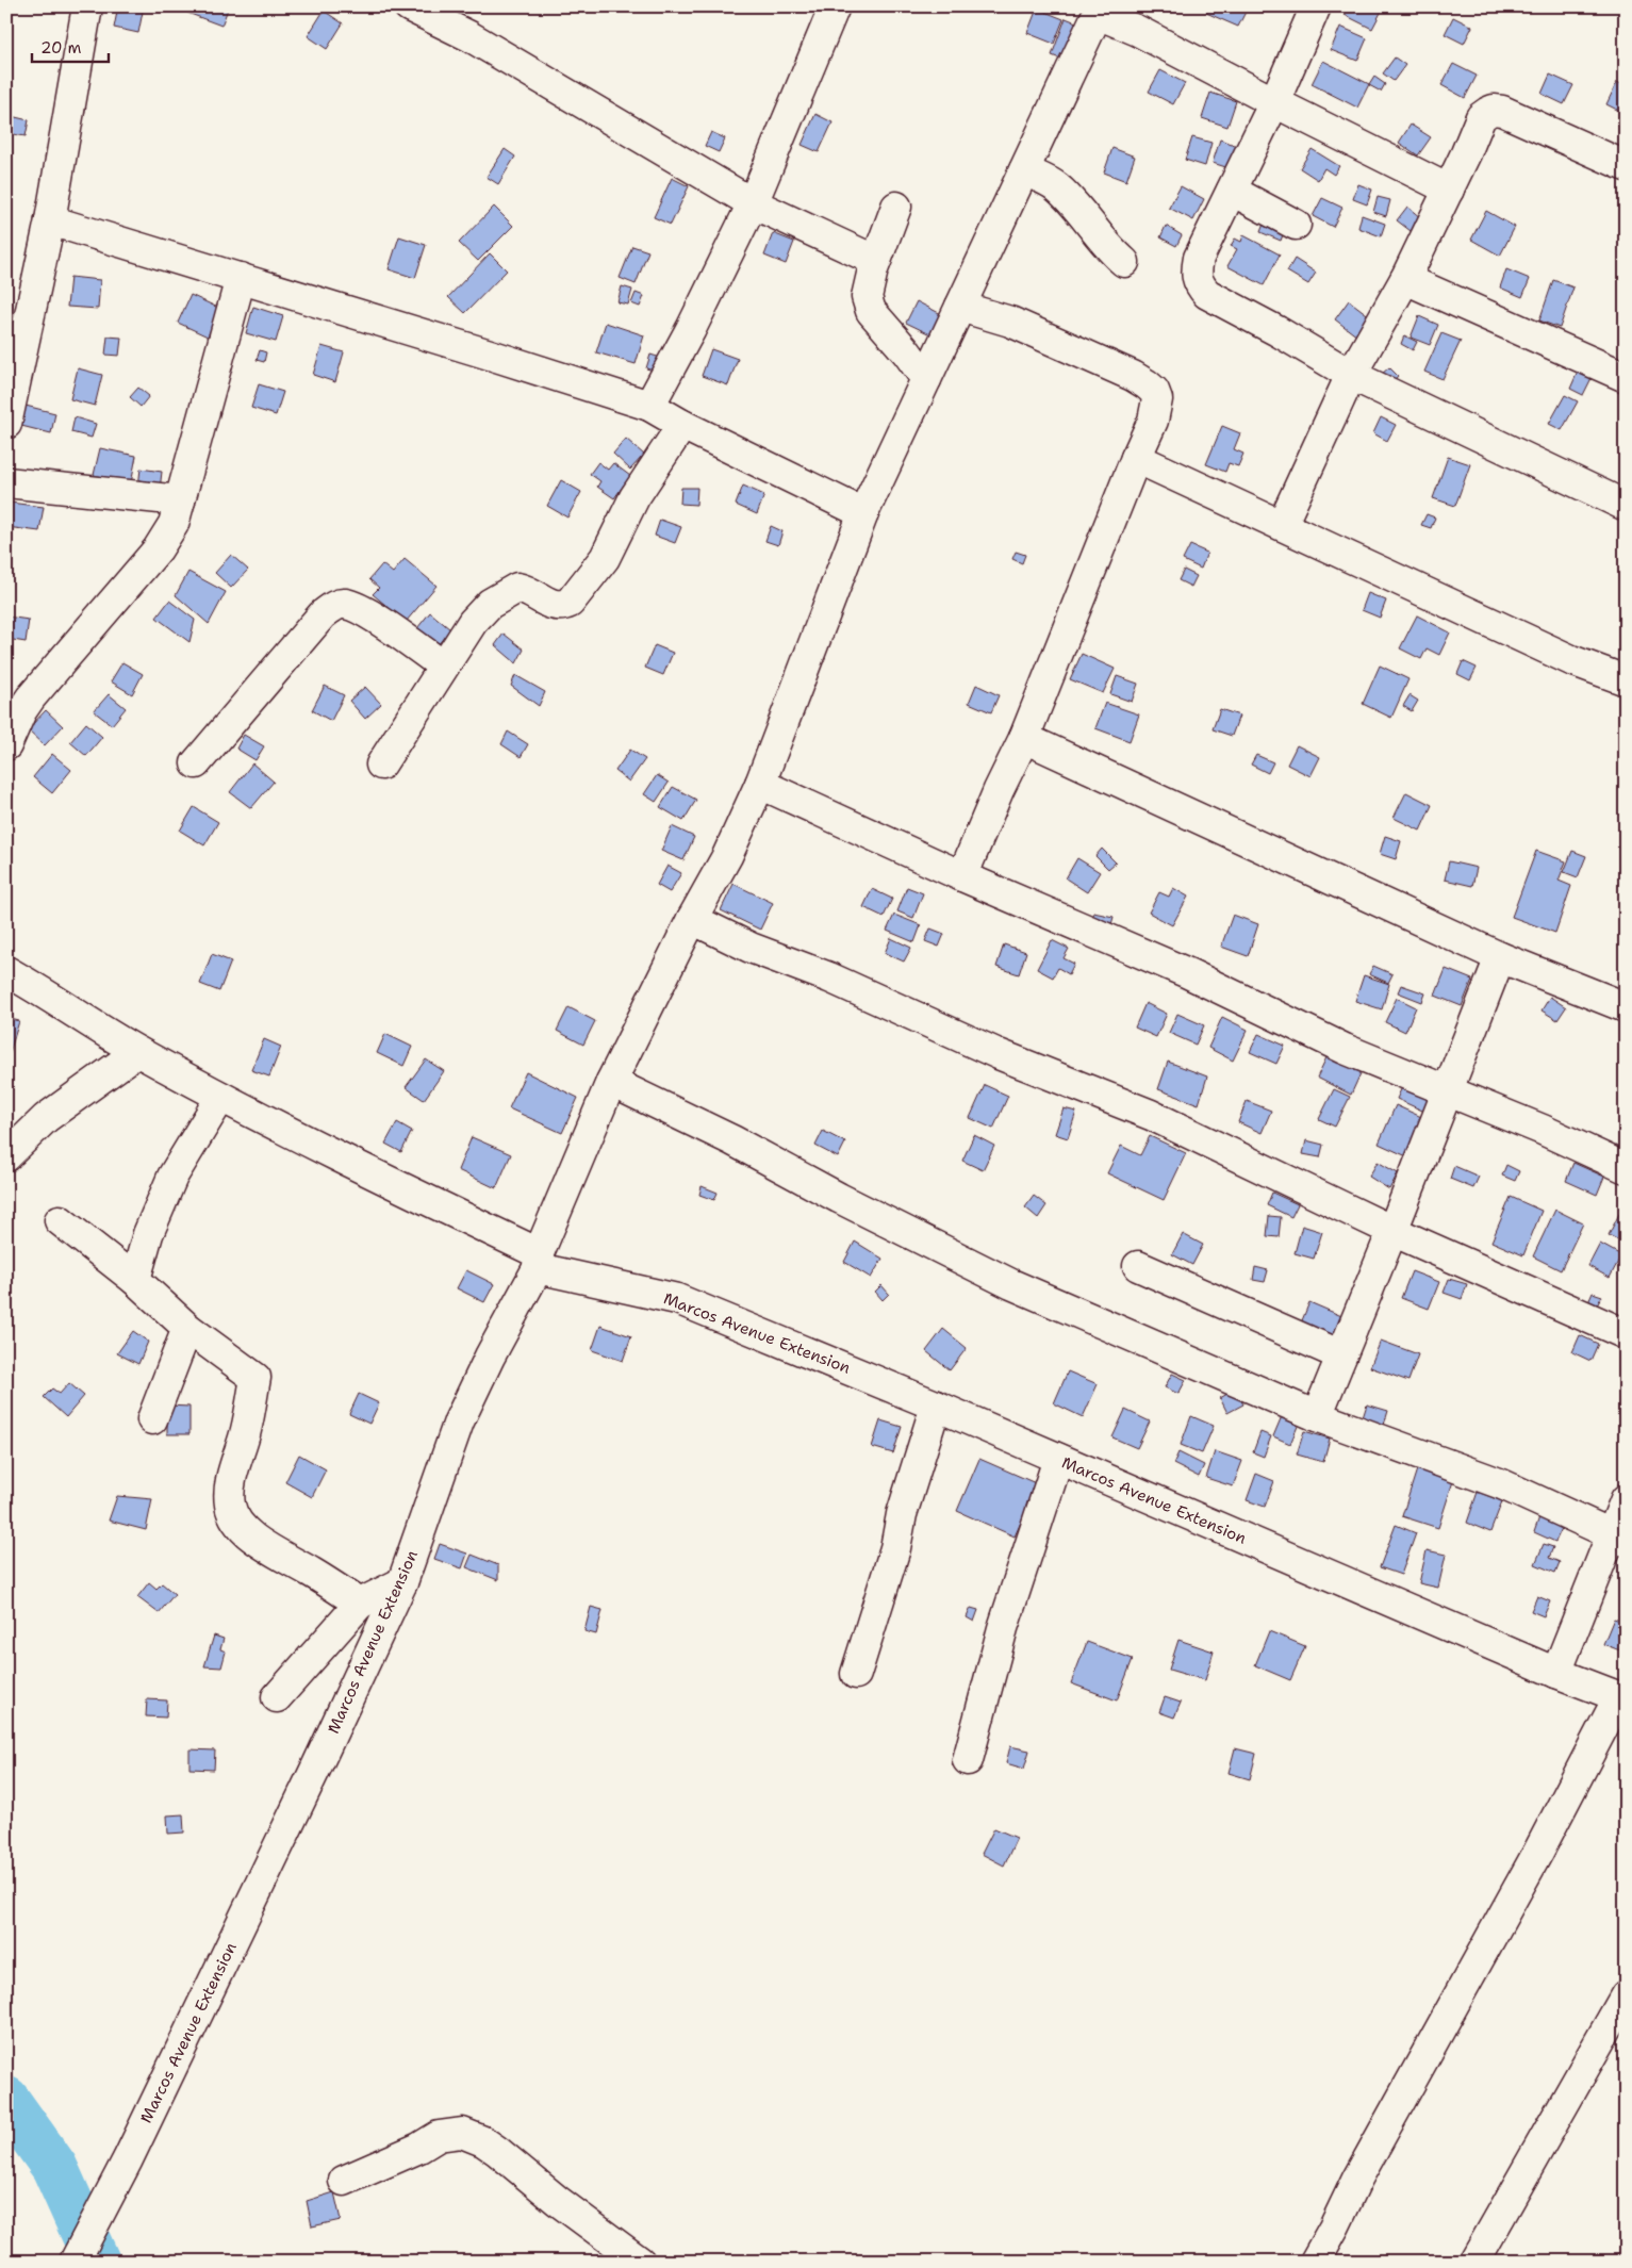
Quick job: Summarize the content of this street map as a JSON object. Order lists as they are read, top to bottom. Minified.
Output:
{"streets":{"street":["Marcos Avenue Extension"]},"scale_bar":"20 m"}
